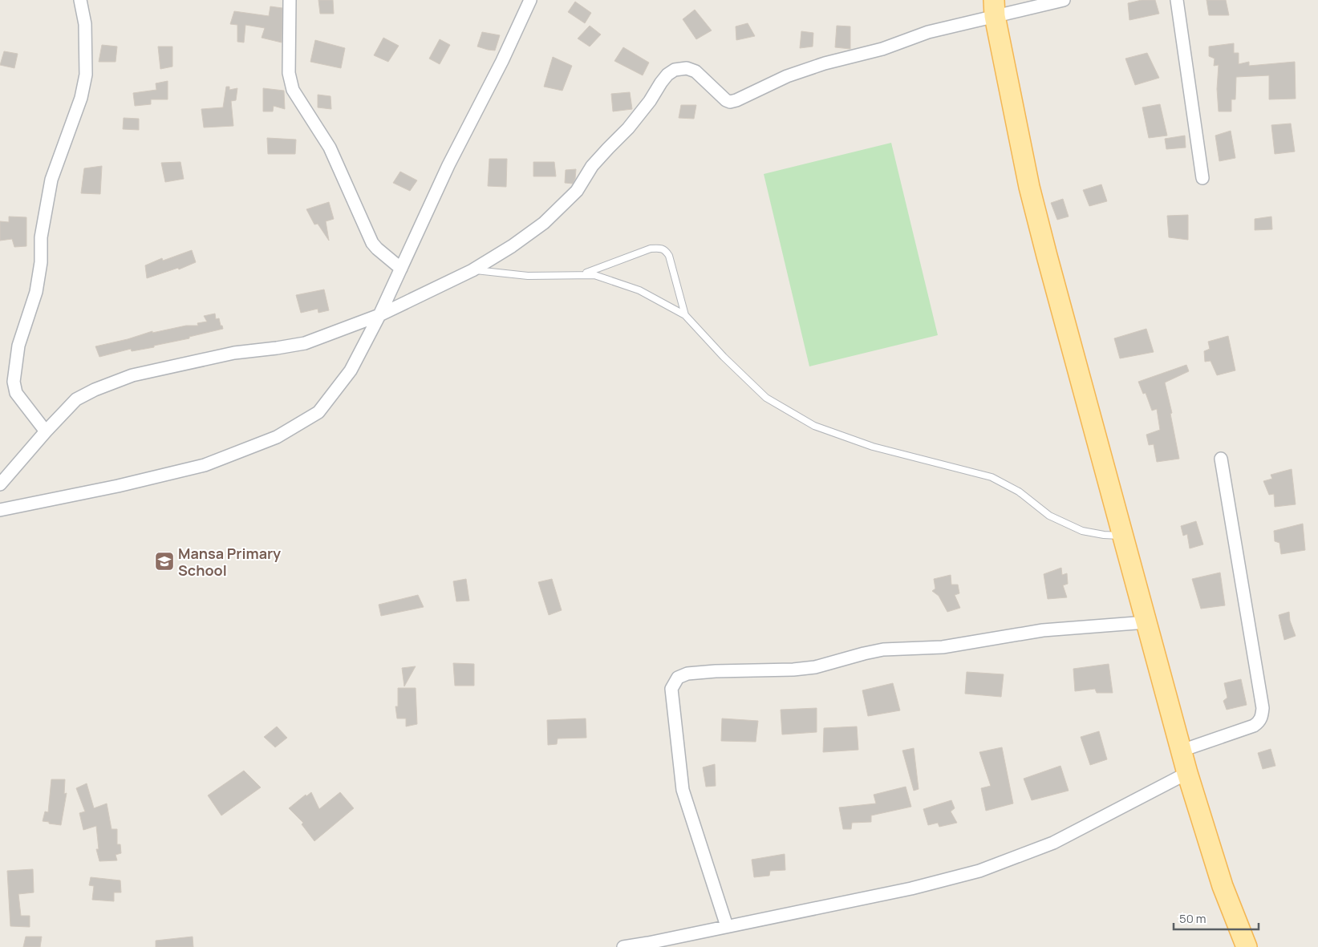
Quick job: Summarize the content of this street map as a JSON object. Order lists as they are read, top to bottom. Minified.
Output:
{"places":{"school or university":["Mansa Primary School"]},"scale_bar":"50 m"}
